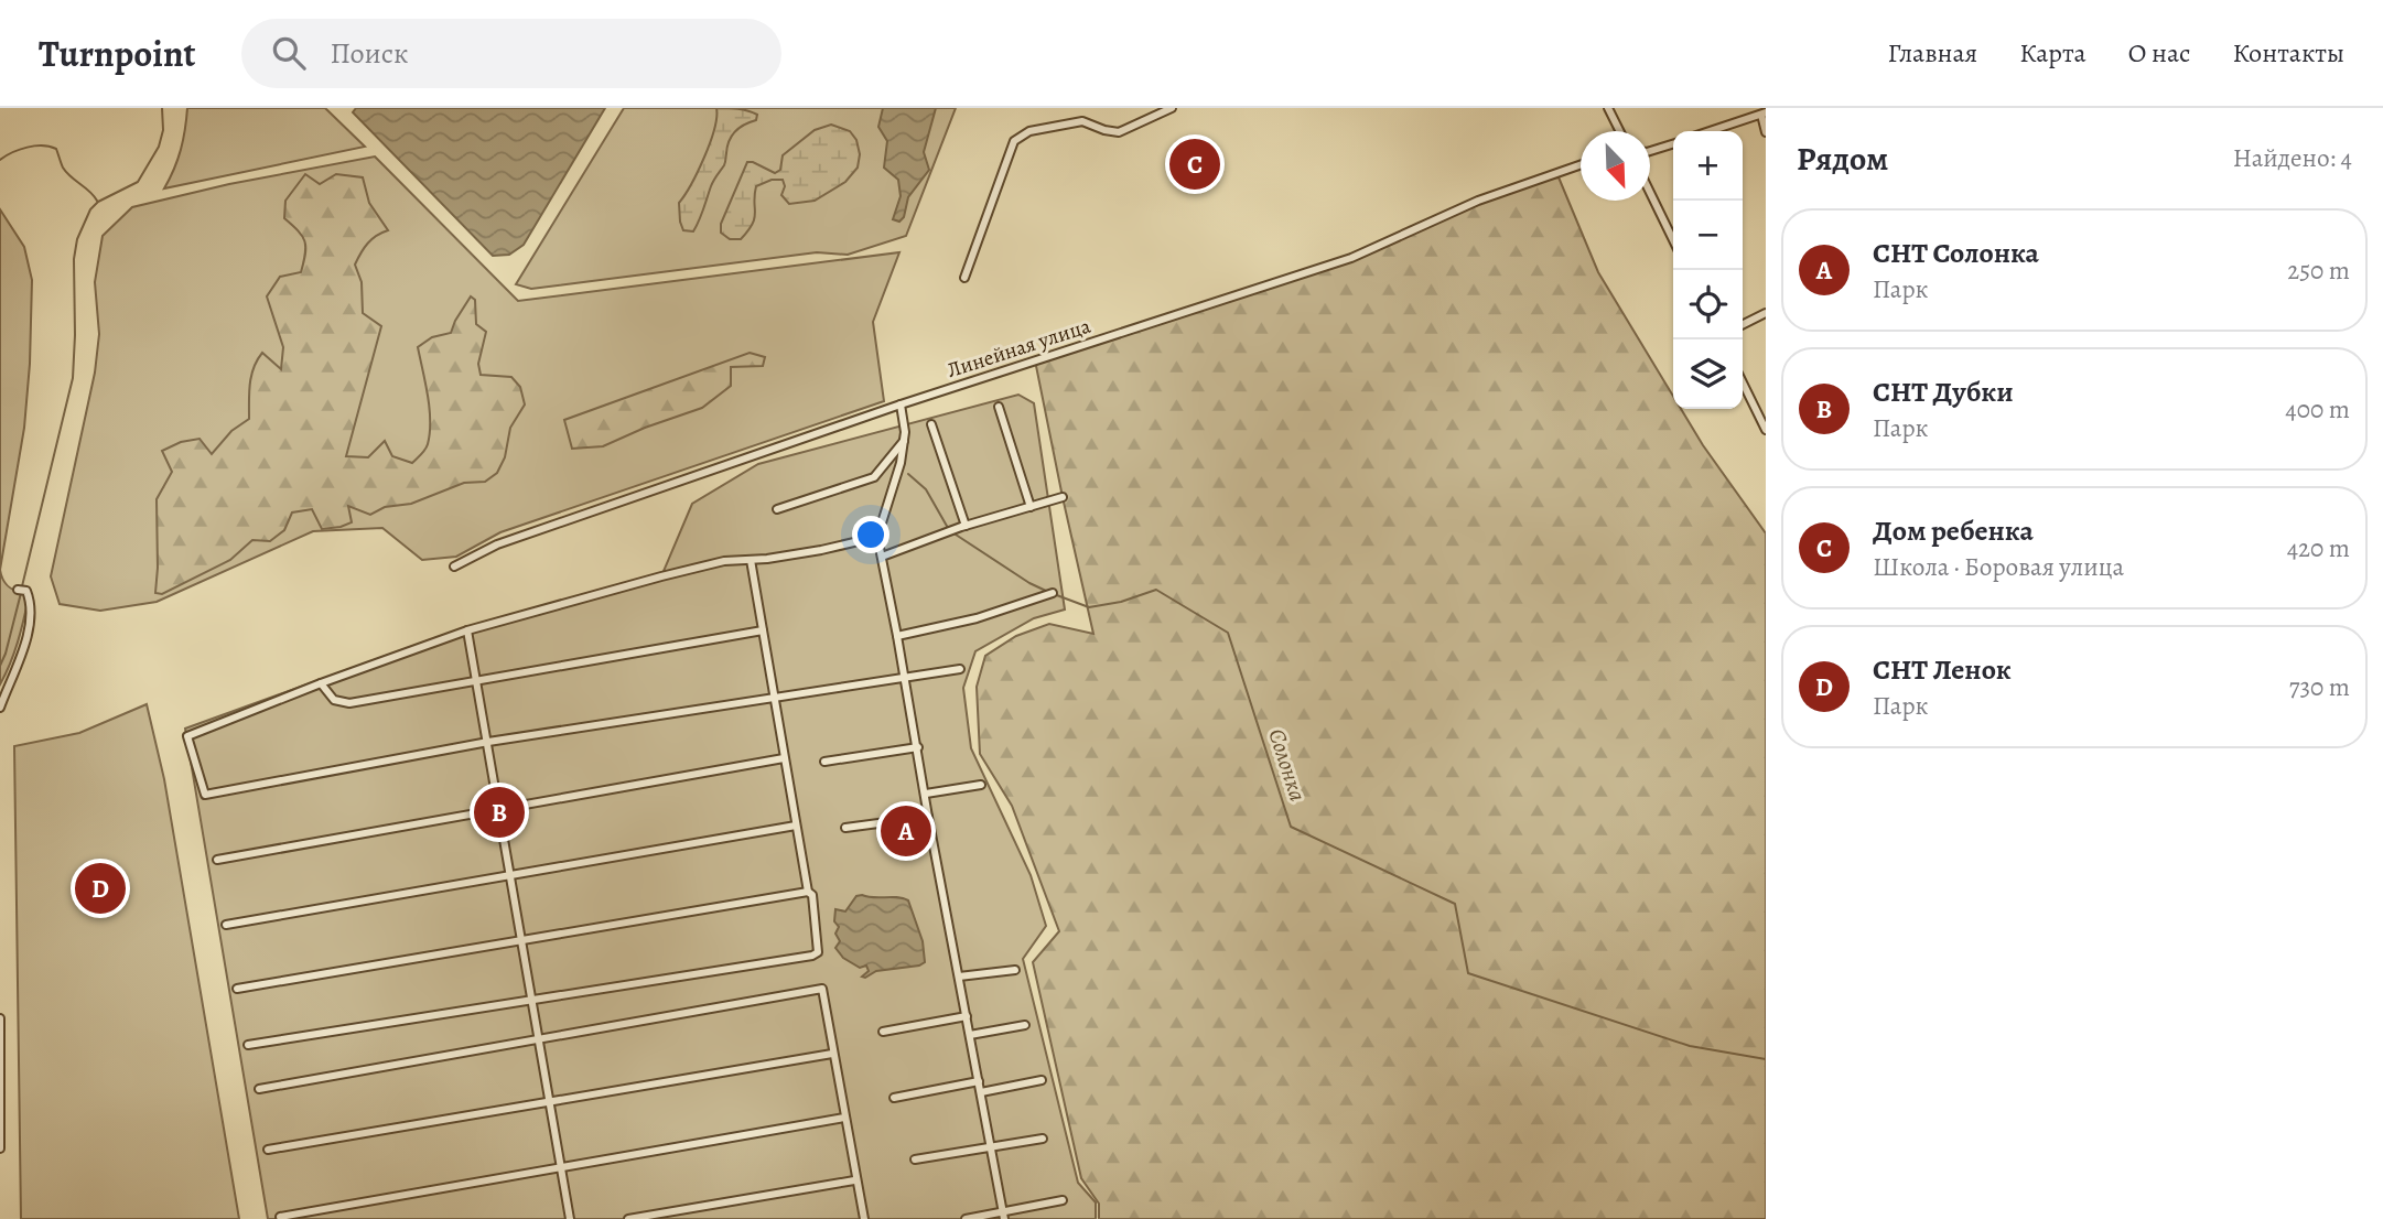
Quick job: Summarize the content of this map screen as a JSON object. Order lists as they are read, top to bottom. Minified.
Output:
{"streets":{"street":["Линейная улица"]},"water":["Солонка"],"north":"bottom right","page":{"header":"Turnpoint","search":"Поиск","nav":["Главная","Карта","О нас","Контакты"],"heading":["Рядом","Найдено: 4"],"map_buttons":["+","−"],"pins":["C","B","A","D"],"list":[{"mark":"A","name":"СНТ Солонка","note":"Парк","value":"250 m"},{"mark":"B","name":"СНТ Дубки","note":"Парк","value":"400 m"},{"mark":"C","name":"Дом ребенка","note":"Школа · Боровая улица","value":"420 m"},{"mark":"D","name":"СНТ Ленок","note":"Парк","value":"730 m"}]}}
